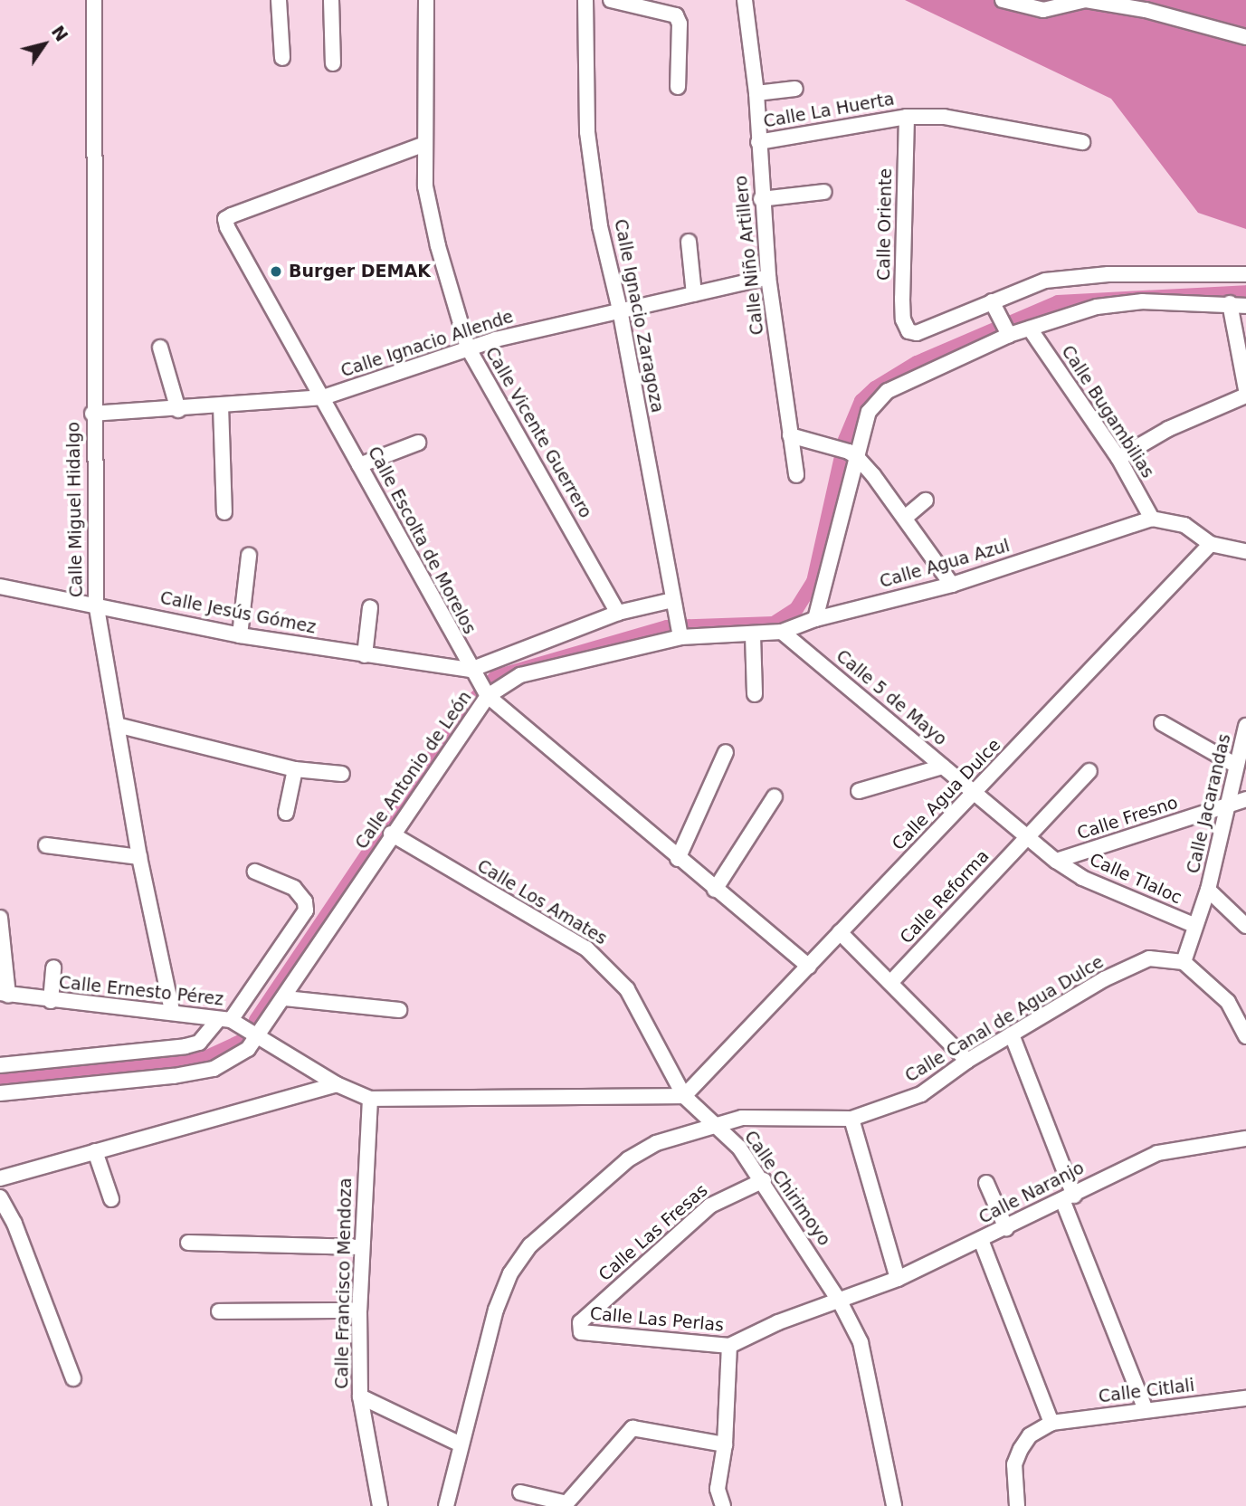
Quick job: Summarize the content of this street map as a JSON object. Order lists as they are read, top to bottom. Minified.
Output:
{"streets":{"street":["Calle La Huerta","Calle Oriente","Calle Niño Artillero","Calle Ignacio Zaragoza","Calle Ignacio Allende","Calle Bugambilias","Calle Vicente Guerrero","Calle Miguel Hidalgo","Calle Escolta de Morelos","Calle Agua Azul","Calle Jesús Gómez","Calle 5 de Mayo","Calle Antonio de León","Calle Agua Dulce","Calle Jacarandas","Calle Fresno","Calle Tlaloc","Calle Reforma","Calle Los Amates","Calle Ernesto Pérez","Calle Canal de Agua Dulce","Calle Chirimoyo","Calle Naranjo","Calle Las Fresas","Calle Francisco Mendoza","Calle Las Perlas","Calle Citlali"]},"crossings":[["Calle La Huerta","Calle Oriente"],["Calle La Huerta","Calle Niño Artillero"],["Calle Niño Artillero","Calle Ignacio Allende"],["Calle Ignacio Zaragoza","Calle Ignacio Allende"],["Calle Ignacio Zaragoza","Calle Agua Azul"],["Calle Ignacio Zaragoza","Calle Antonio de León"],["Calle Ignacio Allende","Calle Vicente Guerrero"],["Calle Ignacio Allende","Calle Miguel Hidalgo"],["Calle Ignacio Allende","Calle Escolta de Morelos"],["Calle Bugambilias","Calle Agua Azul"],["Calle Vicente Guerrero","Calle Escolta de Morelos"],["Calle Miguel Hidalgo","Calle Jesús Gómez"],["Calle Miguel Hidalgo","Calle Ernesto Pérez"],["Calle Escolta de Morelos","Calle Jesús Gómez"],["Calle Escolta de Morelos","Calle Antonio de León"],["Calle Escolta de Morelos","Calle Agua Dulce"],["Calle Agua Azul","Calle 5 de Mayo"],["Calle Agua Azul","Calle Antonio de León"],["Calle Agua Azul","Calle Agua Dulce"],["Calle 5 de Mayo","Calle Agua Dulce"],["Calle 5 de Mayo","Calle Tlaloc"],["Calle Antonio de León","Calle Los Amates"],["Calle Antonio de León","Calle Ernesto Pérez"],["Calle Agua Dulce","Calle Tlaloc"],["Calle Agua Dulce","Calle Los Amates"],["Calle Agua Dulce","Calle Chirimoyo"],["Calle Jacarandas","Calle Fresno"],["Calle Jacarandas","Calle Tlaloc"],["Calle Jacarandas","Calle Canal de Agua Dulce"],["Calle Fresno","Calle Tlaloc"],["Calle Tlaloc","Calle Reforma"],["Calle Los Amates","Calle Chirimoyo"],["Calle Ernesto Pérez","Calle Francisco Mendoza"],["Calle Canal de Agua Dulce","Calle Chirimoyo"],["Calle Chirimoyo","Calle Naranjo"],["Calle Chirimoyo","Calle Las Fresas"],["Calle Chirimoyo","Calle Las Perlas"],["Calle Naranjo","Calle Las Perlas"],["Calle Las Fresas","Calle Las Perlas"]],"places":["Burger DEMAK"],"north":"top right"}
